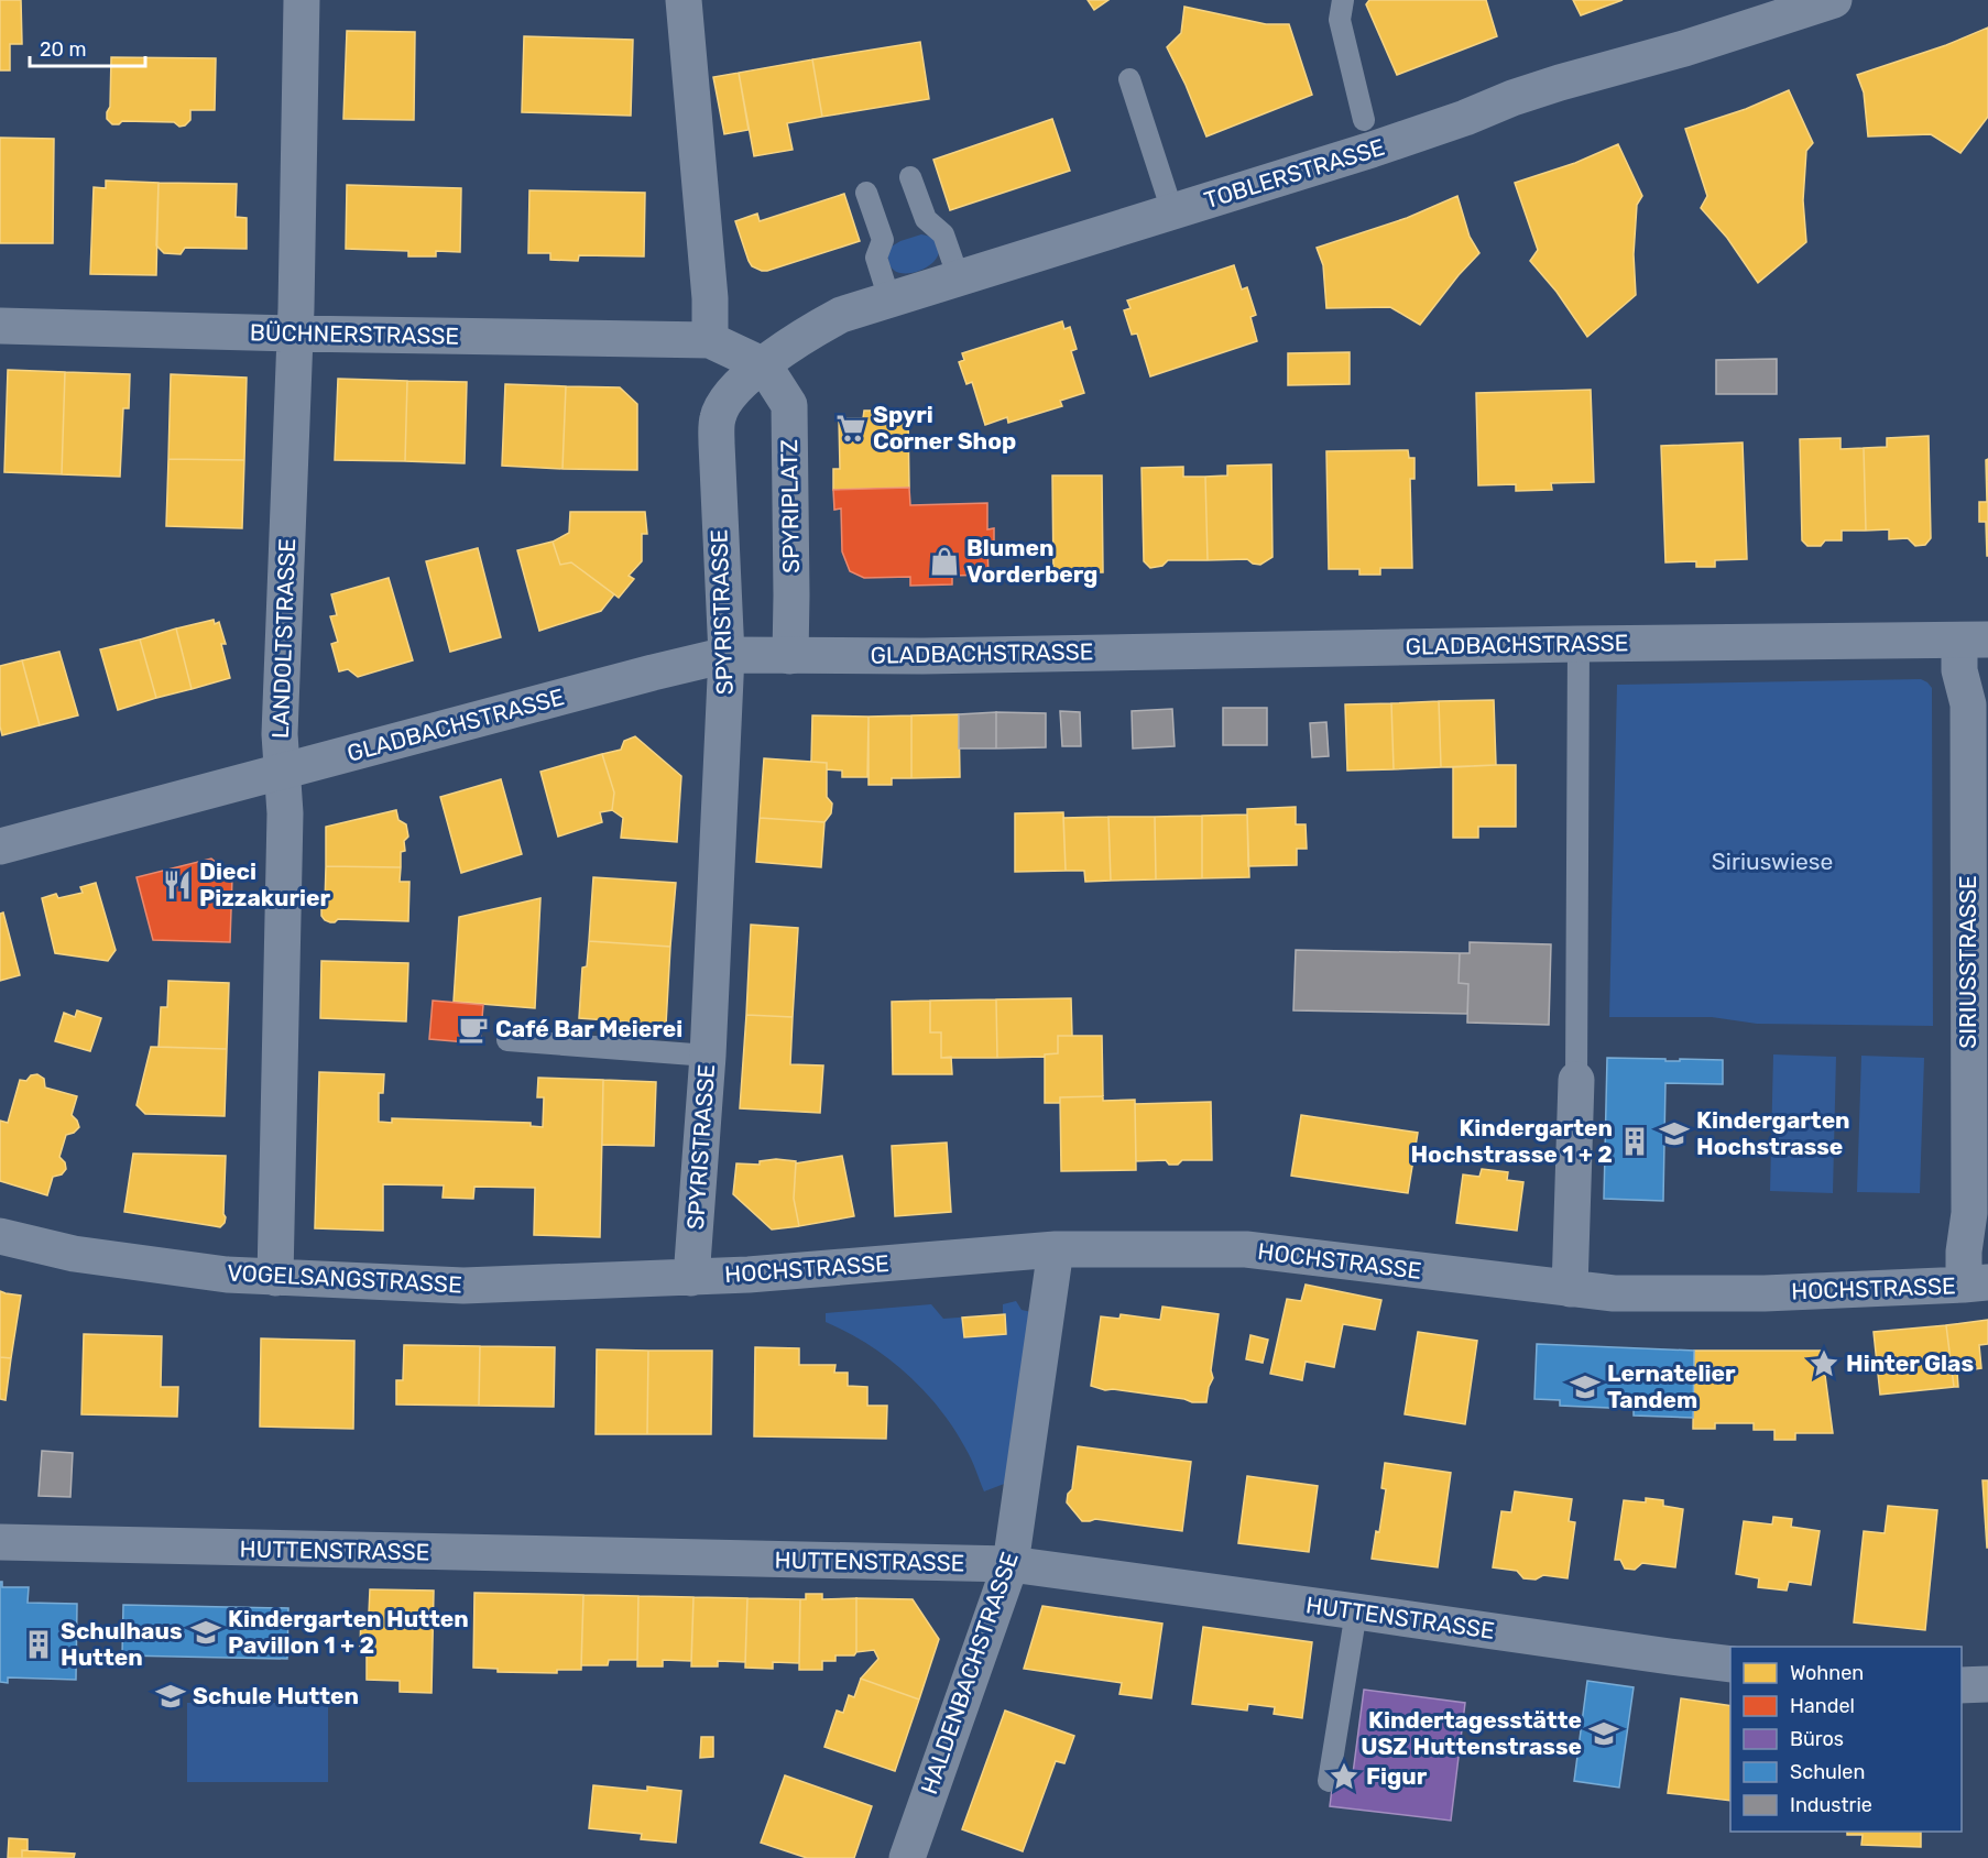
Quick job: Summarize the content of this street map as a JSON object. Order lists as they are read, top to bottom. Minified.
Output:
{"streets":{"street":["TOBLERSTRASSE","BÜCHNERSTRASSE","SPYRIPLATZ","SPYRISTRASSE","LANDOLTSTRASSE","GLADBACHSTRASSE","SIRIUSSTRASSE","HOCHSTRASSE","VOGELSANGSTRASSE","HUTTENSTRASSE","HALDENBACHSTRASSE"]},"crossings":[["TOBLERSTRASSE","SPYRIPLATZ"],["TOBLERSTRASSE","SPYRISTRASSE"],["BÜCHNERSTRASSE","LANDOLTSTRASSE"],["SPYRIPLATZ","SPYRISTRASSE"],["SPYRIPLATZ","GLADBACHSTRASSE"],["SPYRISTRASSE","GLADBACHSTRASSE"],["SPYRISTRASSE","HOCHSTRASSE"],["SPYRISTRASSE","VOGELSANGSTRASSE"],["LANDOLTSTRASSE","GLADBACHSTRASSE"],["LANDOLTSTRASSE","VOGELSANGSTRASSE"],["GLADBACHSTRASSE","SIRIUSSTRASSE"],["SIRIUSSTRASSE","HOCHSTRASSE"],["HOCHSTRASSE","VOGELSANGSTRASSE"],["HOCHSTRASSE","HALDENBACHSTRASSE"],["HUTTENSTRASSE","HALDENBACHSTRASSE"]],"parks":["Siriuswiese"],"places":{"supermarket":["Spyri Corner Shop"],"shop":["Blumen Vorderberg"],"restaurant":["Dieci Pizzakurier"],"cafe":["Café Bar Meierei"],"school or university":["Kindergarten Hochstrasse","Lernatelier Tandem","Kindergarten Hutten Pavillon 1 + 2","Schule Hutten","Kindertagesstätte USZ Huttenstrasse"],"building":["Kindergarten Hochstrasse 1 + 2","Schulhaus Hutten"],"place":["Hinter Glas","Figur"]},"legend":["Wohnen","Handel","Büros","Schulen","Industrie"],"scale_bar":"20 m"}
